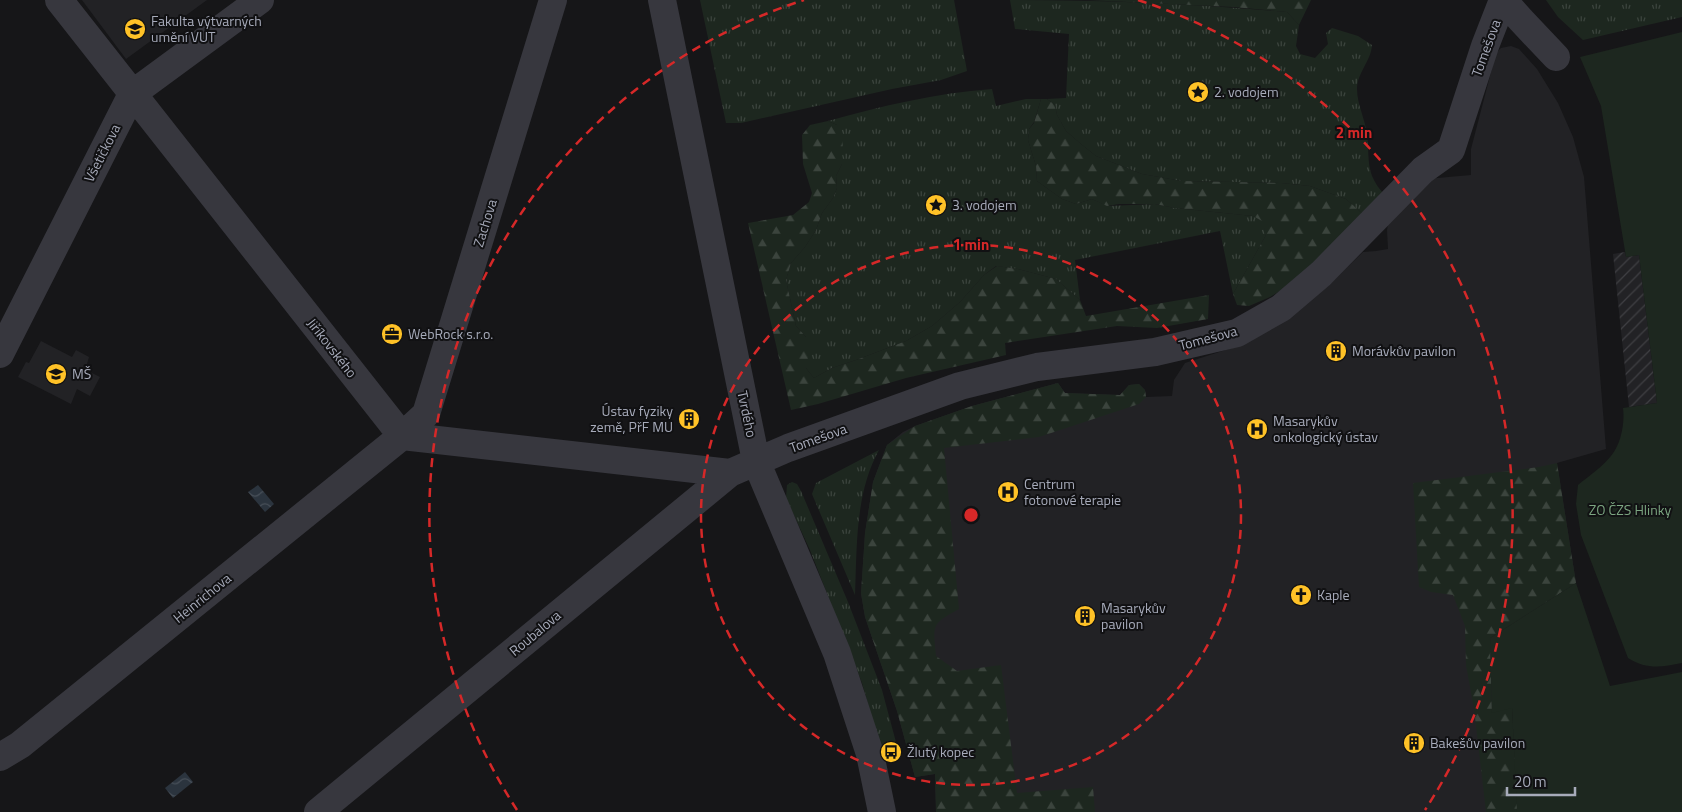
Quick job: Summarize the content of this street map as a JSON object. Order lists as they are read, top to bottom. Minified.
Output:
{"streets":{"street":["Tomešova","Všetičkova","Zachova","Jiříkovského","Tvrdého","Heinrichova","Roubalova"]},"crossings":[["Tomešova","Tvrdého"],["Tomešova","Roubalova"],["Všetičkova","Jiříkovského"],["Zachova","Jiříkovského"],["Zachova","Heinrichova"],["Jiříkovského","Heinrichova"],["Tvrdého","Roubalova"]],"parks":["ZO ČZS Hlinky"],"places":{"school or university":["Fakulta výtvarných umění VUT","MŠ"],"place":["2. vodojem","3. vodojem"],"office":["WebRock s.r.o."],"building":["Morávkův pavilon","Ústav fyziky země, PřF MU","Masarykův pavilon","Bakešův pavilon"],"hospital":["Masarykův onkologický ústav","Centrum fotonové terapie"],"church":["Kaple"],"bus stop":["Žlutý kopec"]},"scale_bar":"20 m","rings":["2 min","1 min"]}
